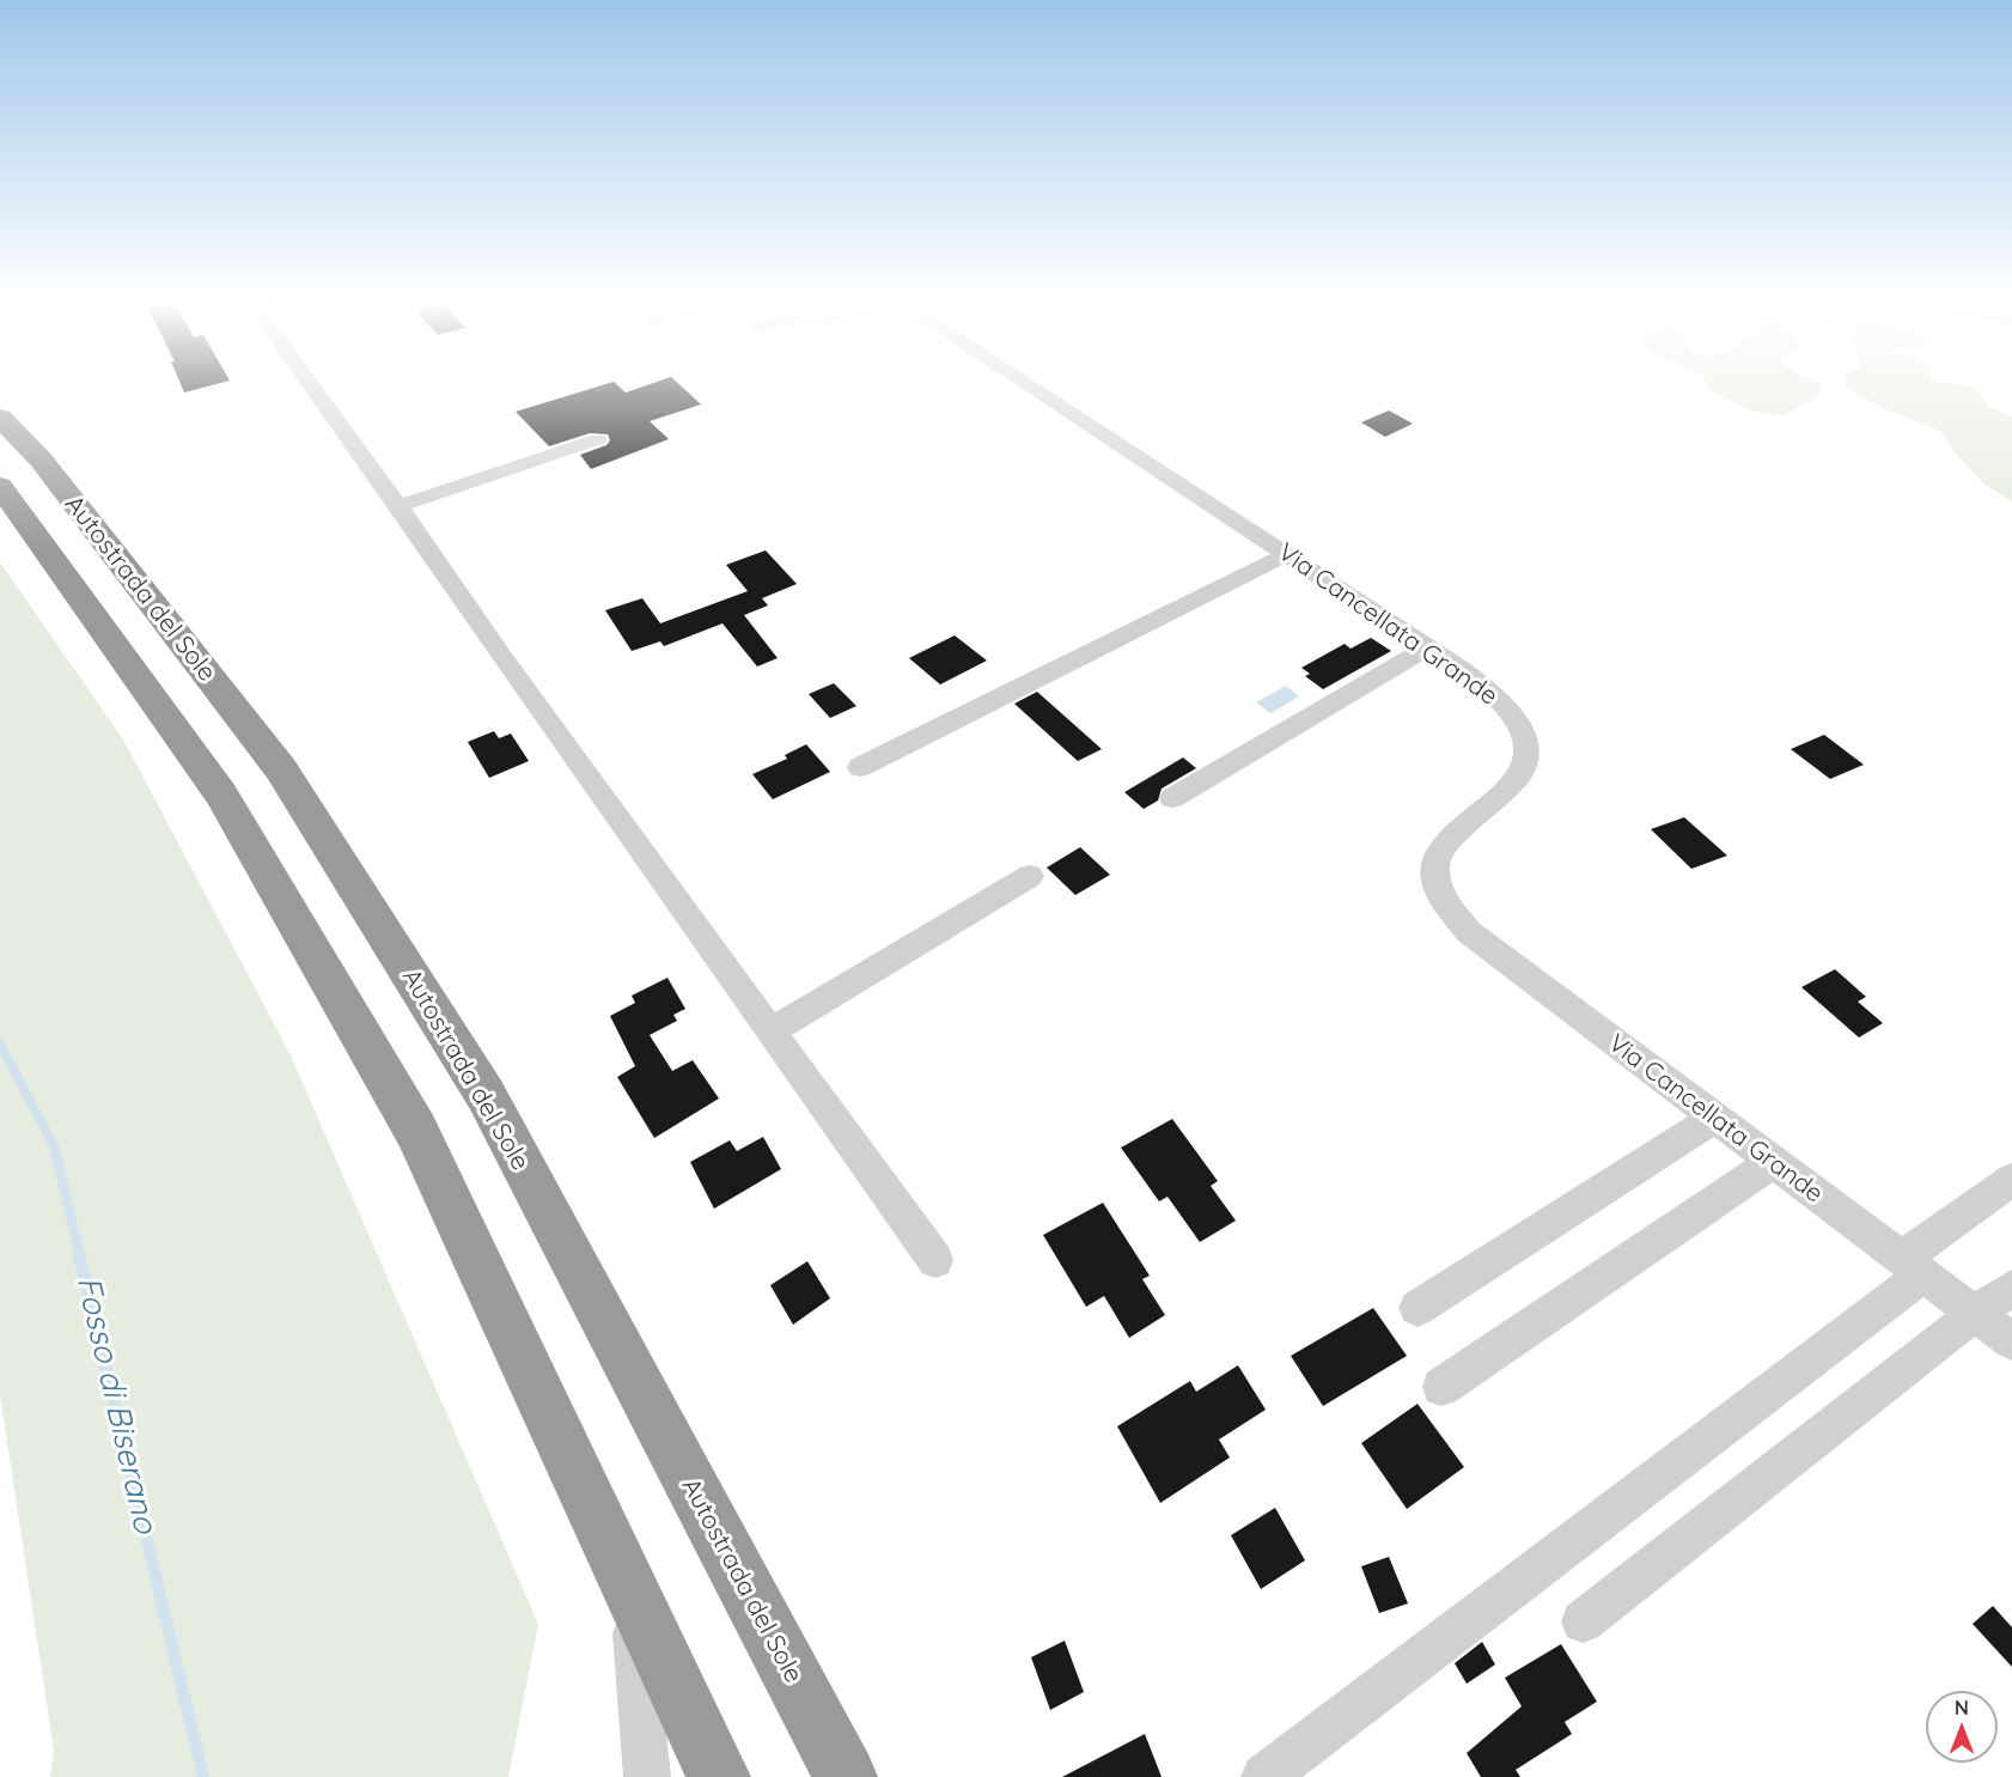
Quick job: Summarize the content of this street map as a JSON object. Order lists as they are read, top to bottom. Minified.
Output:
{"streets":{"highway":["Autostrada del Sole"],"street":["Via Cancellata Grande"]},"water":["Fosso di Biserano"],"north":"top"}
